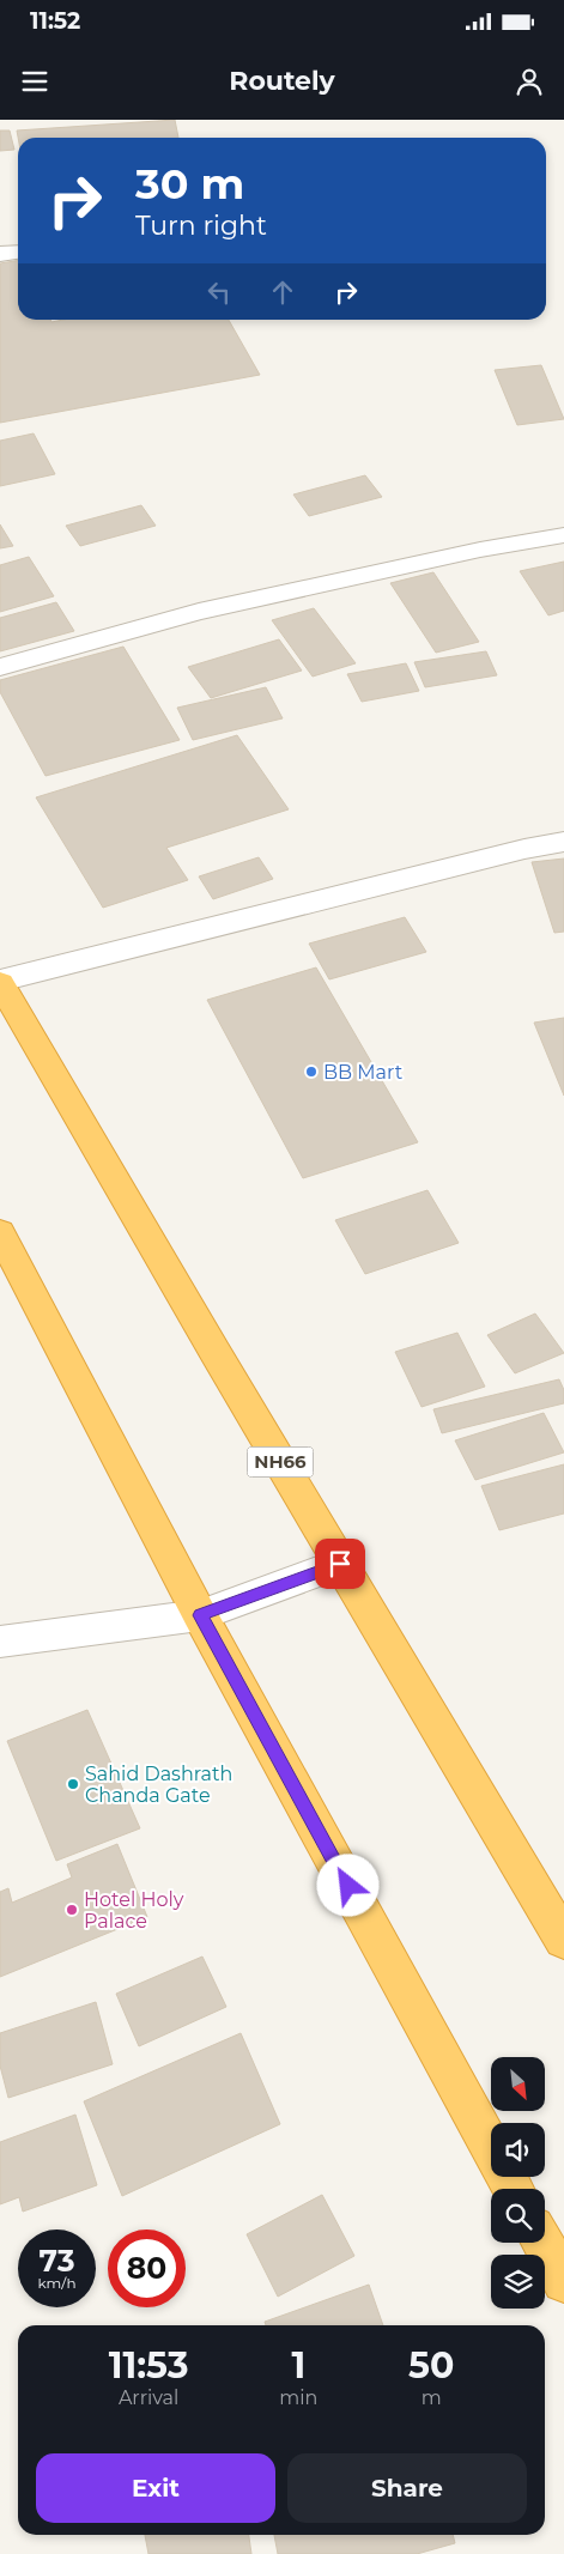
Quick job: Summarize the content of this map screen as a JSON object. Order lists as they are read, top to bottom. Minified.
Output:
{"streets":{"highway":["NH66"]},"places":["BB Mart","Sahid Dashrath Chanda Gate","Hotel Holy Palace"],"north":"bottom right","page":{"status":"11:52","header":"Routely","turn":["30 m","Turn right"],"speed":"73 km/h","limit":"80","eta":["11:53","Arrival","1","min","50","m"],"buttons":["Exit","Share"]}}
